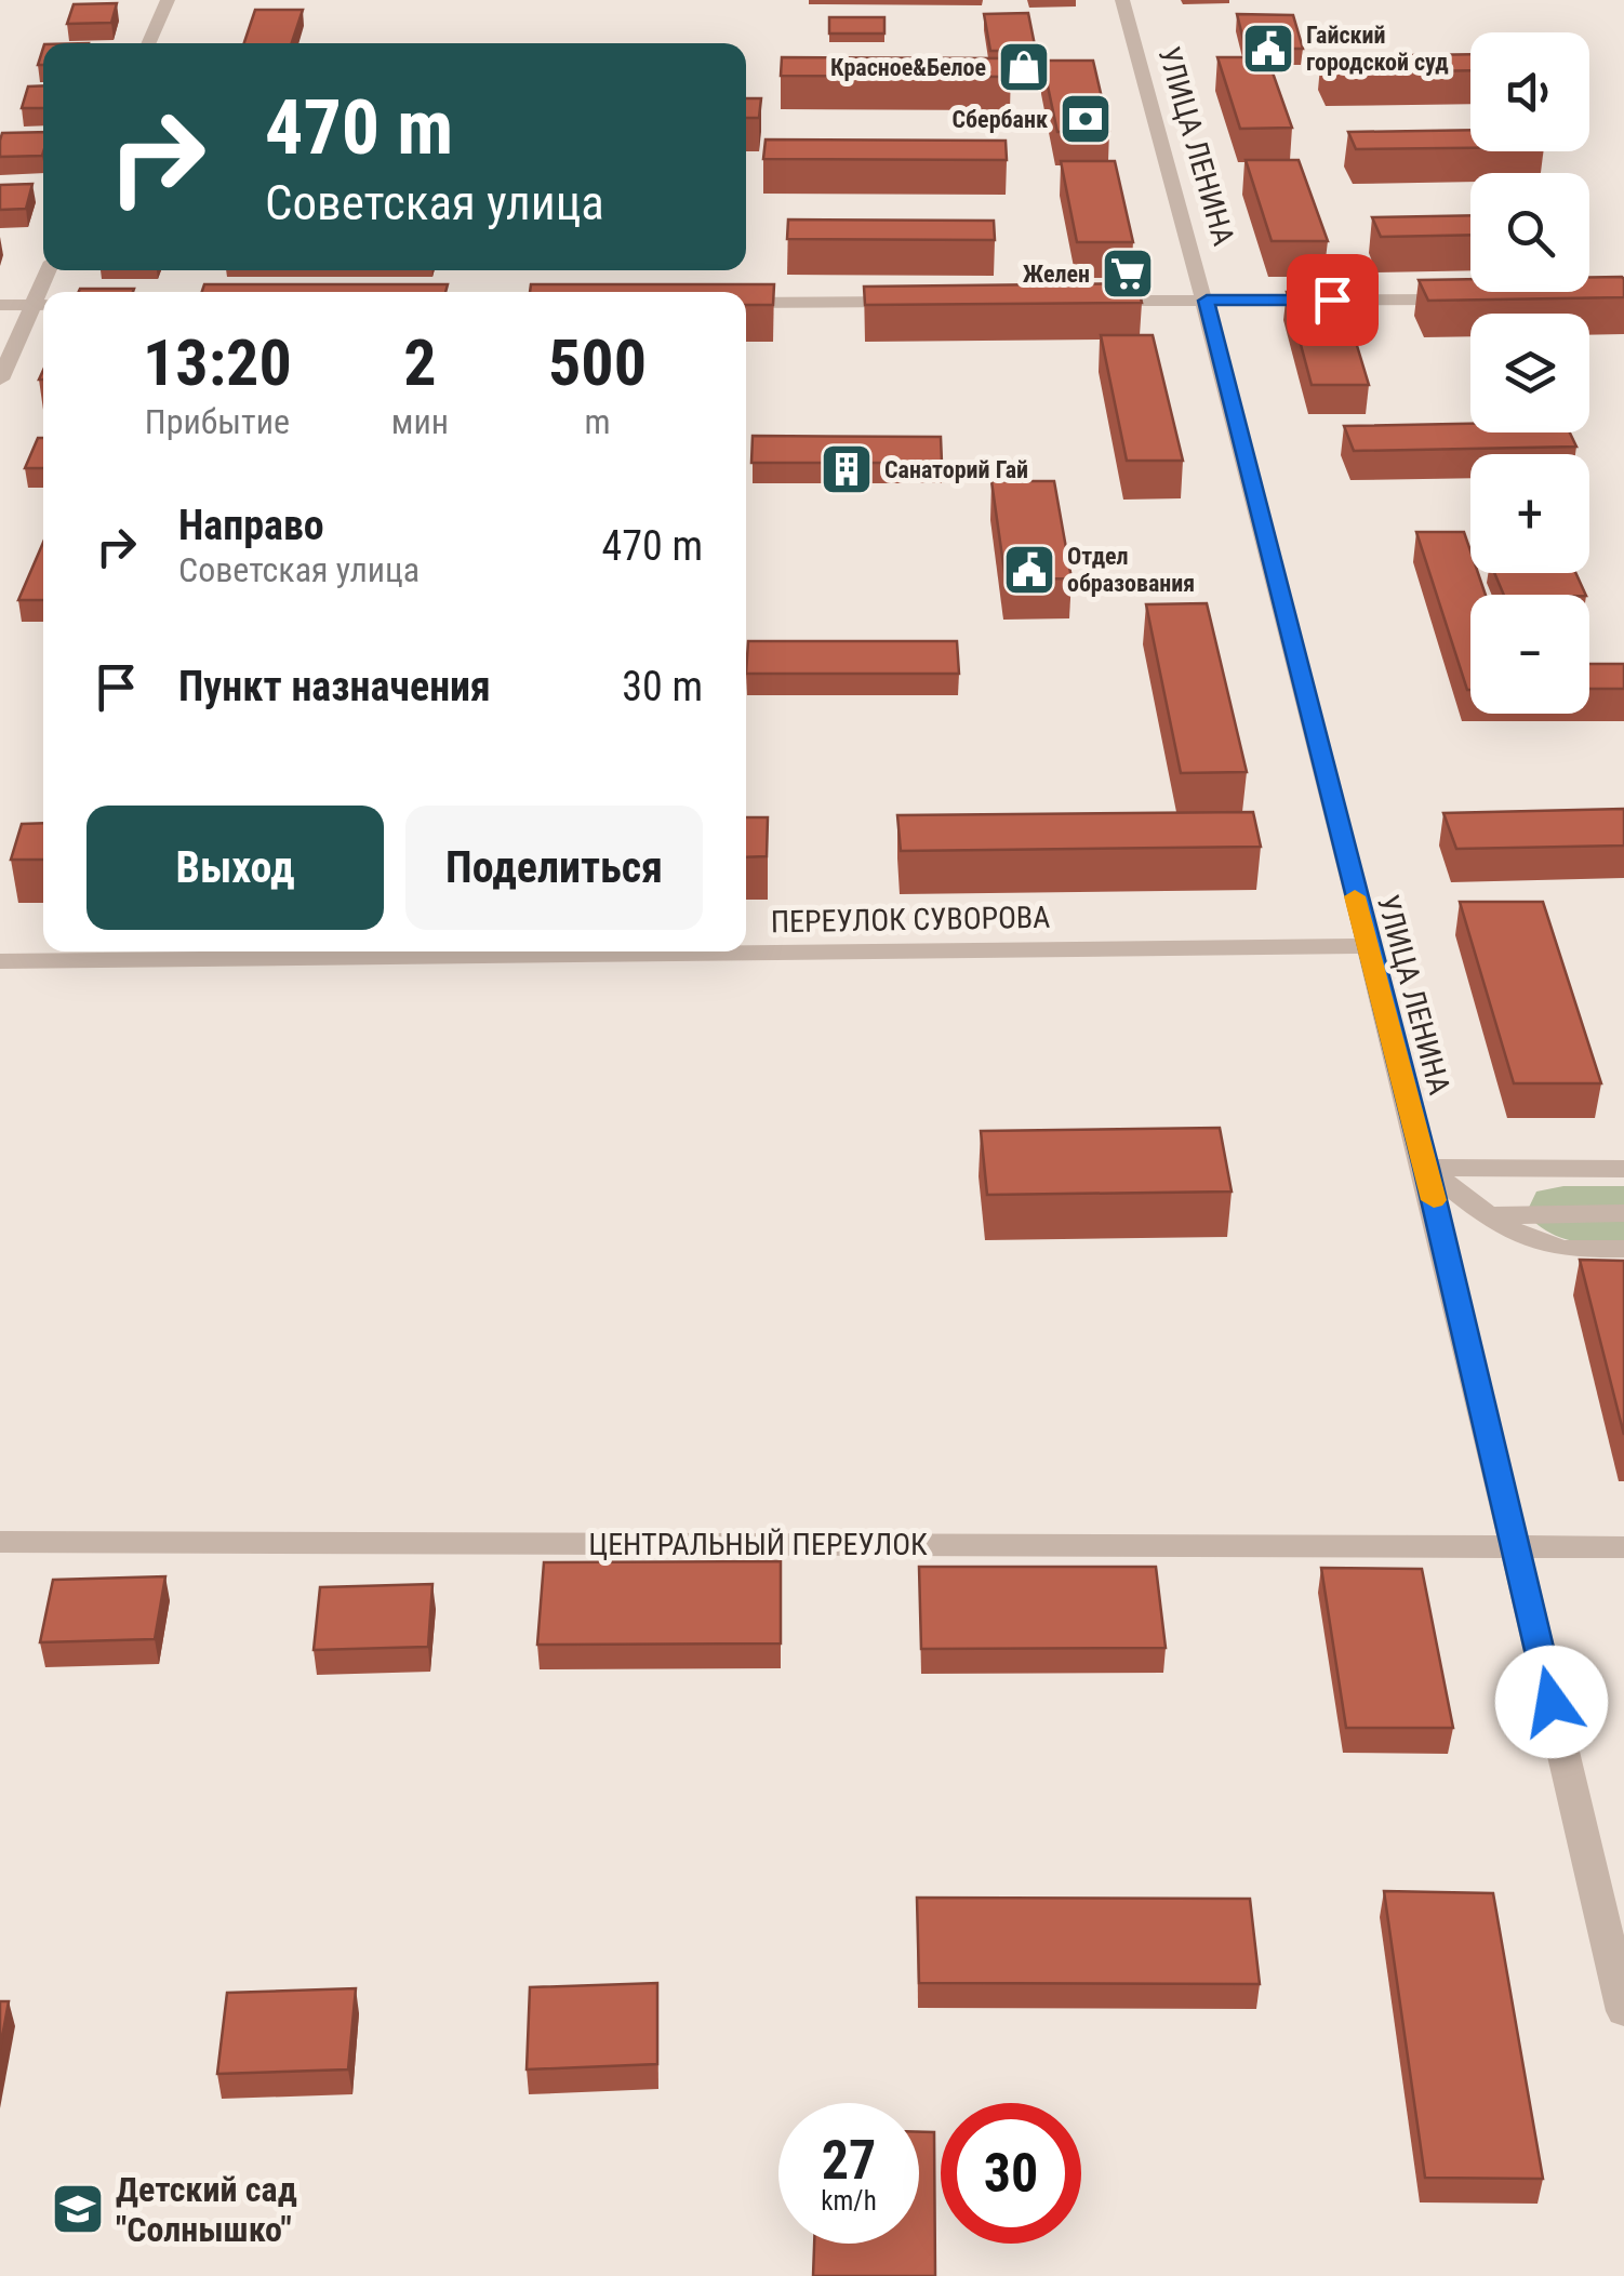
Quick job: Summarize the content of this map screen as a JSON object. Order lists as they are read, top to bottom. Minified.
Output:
{"streets":{"street":["УЛИЦА ЛЕНИНА","ПЕРЕУЛОК СУВОРОВА","ЦЕНТРАЛЬНЫЙ ПЕРЕУЛОК"]},"crossings":[["УЛИЦА ЛЕНИНА","ПЕРЕУЛОК СУВОРОВА"],["УЛИЦА ЛЕНИНА","ЦЕНТРАЛЬНЫЙ ПЕРЕУЛОК"]],"places":{"public building":["Гайский городской суд","Отдел образования"],"shop":["Красное&Белое"],"bank":["Сбербанк"],"supermarket":["Желен"],"building":["Санаторий Гай"],"school or university":["Детский сад \"Солнышко\""]},"page":{"map_buttons":["+","−"],"turn":["470 m","Советская улица"],"eta":["13:20","Прибытие","2","мин","500","m"],"list":[{"name":"Направо","note":"Советская улица","value":"470 m"},{"name":"Пункт назначения","value":"30 m"}],"buttons":["Выход","Поделиться"],"speed":"27 km/h","limit":"30"}}
